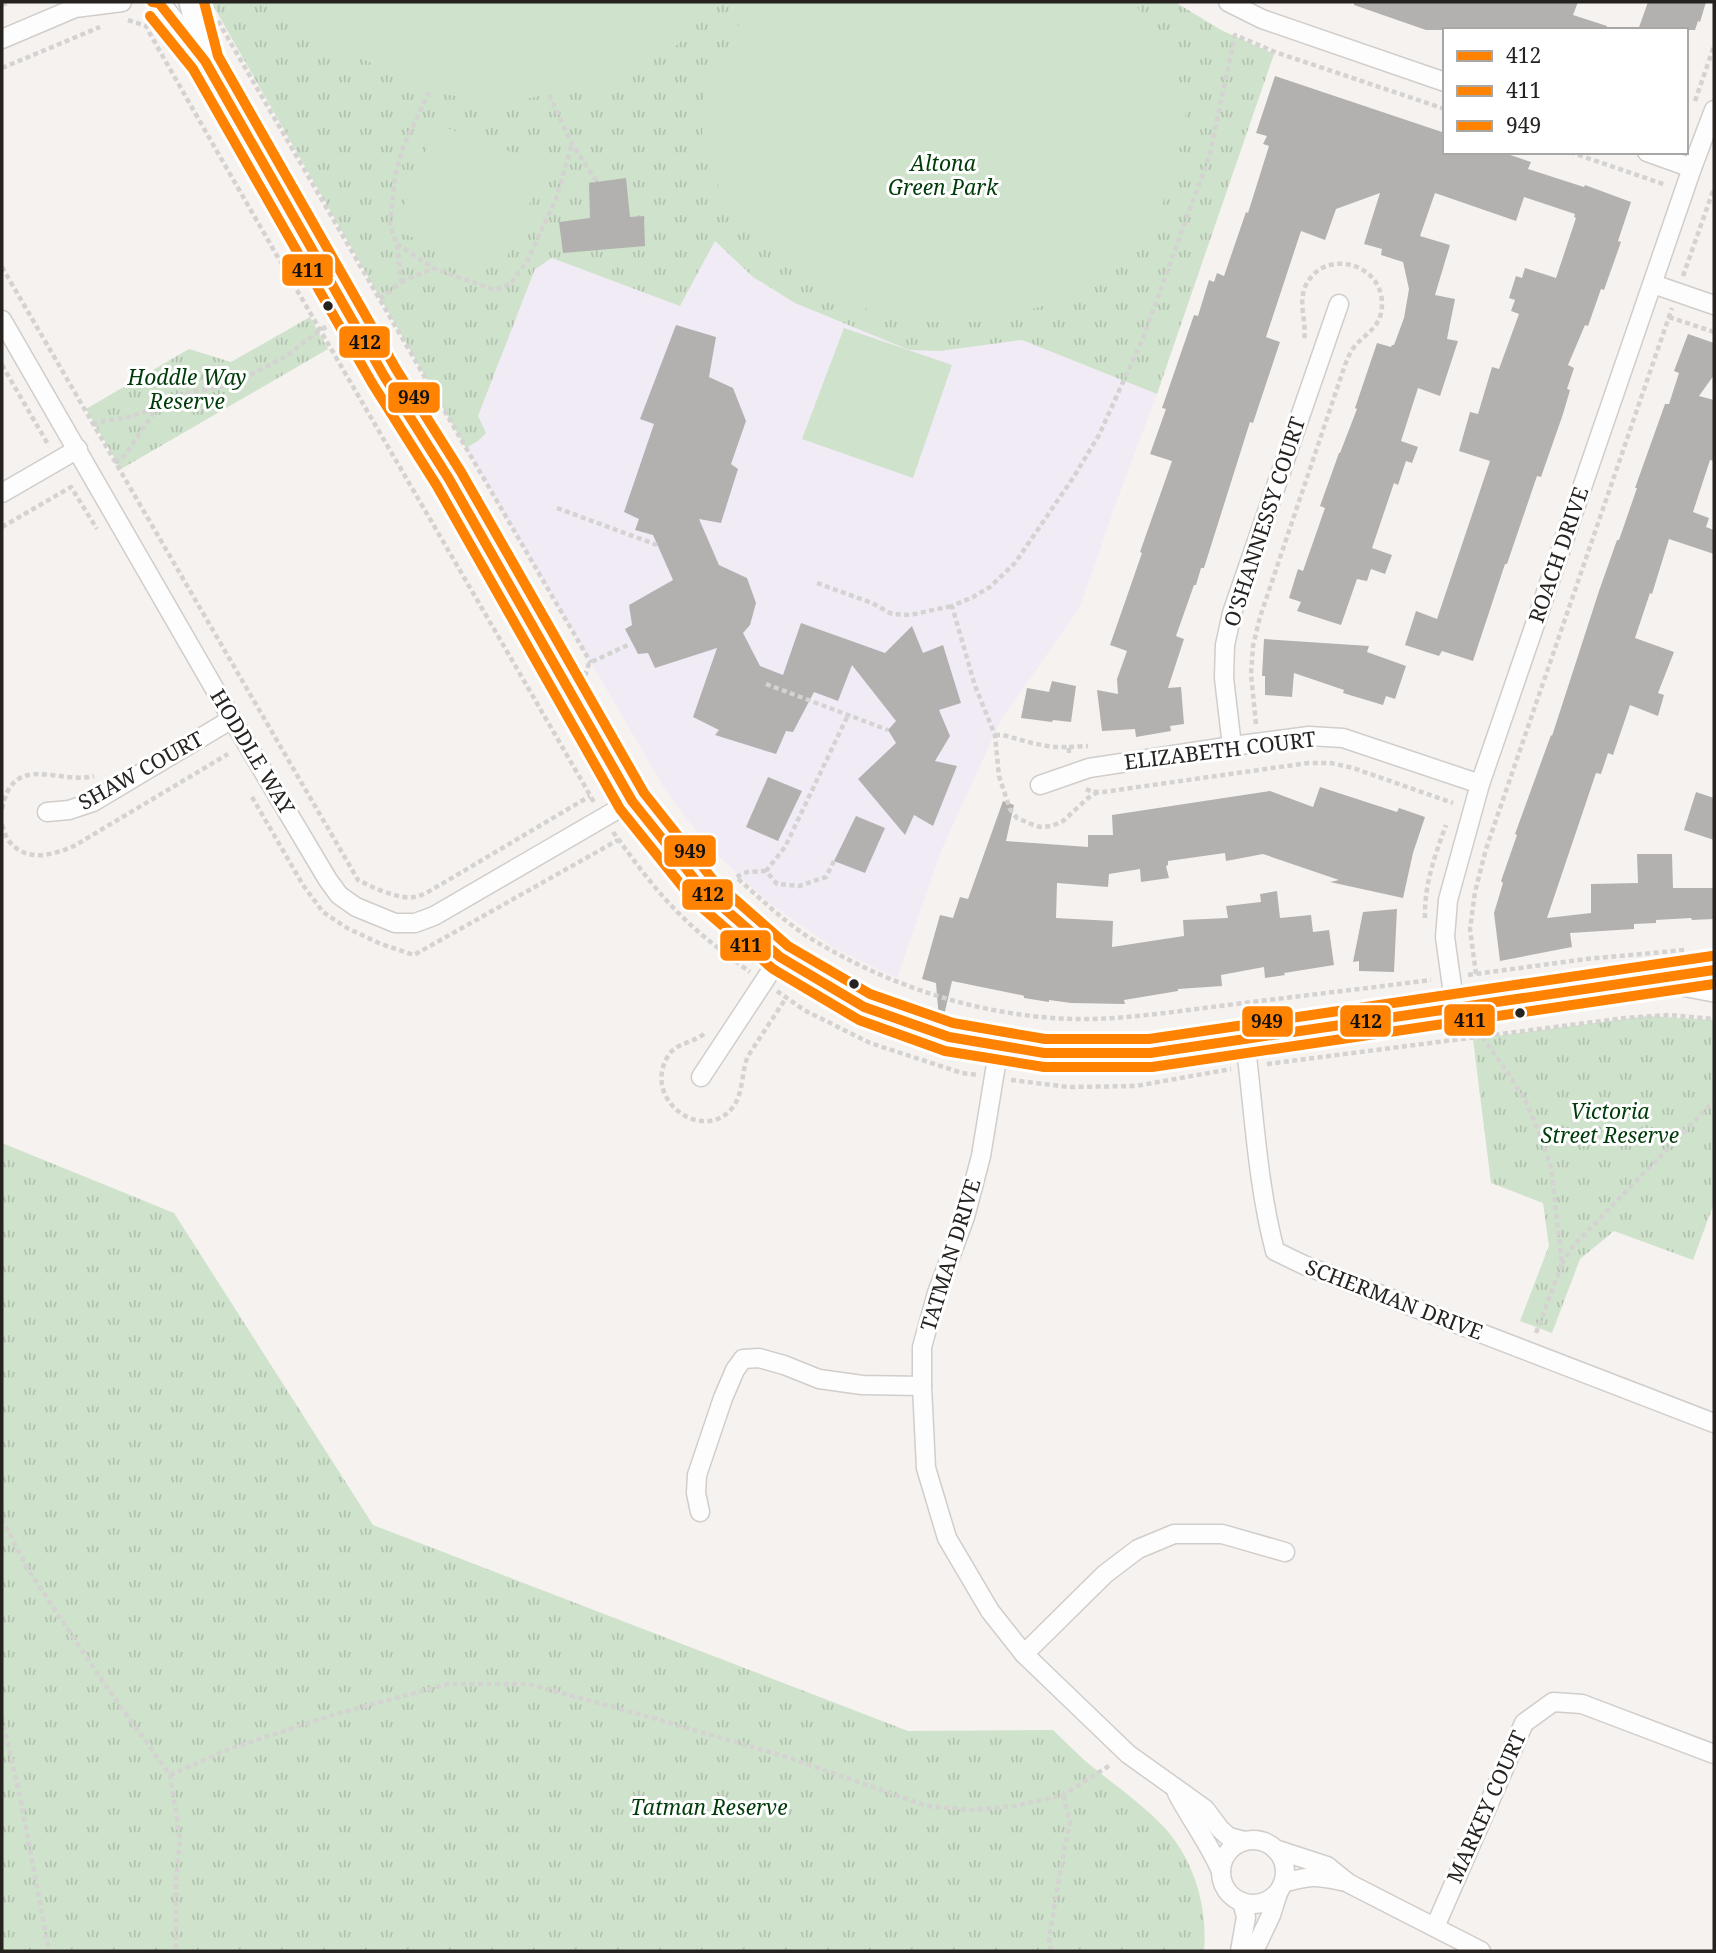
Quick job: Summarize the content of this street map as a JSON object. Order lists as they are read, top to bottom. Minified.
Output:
{"streets":{"street":["O'SHANNESSY COURT","ROACH DRIVE","ELIZABETH COURT","HODDLE WAY","SHAW COURT","TATMAN DRIVE","SCHERMAN DRIVE","MARKEY COURT"]},"crossings":[["O'SHANNESSY COURT","ELIZABETH COURT"],["ROACH DRIVE","ELIZABETH COURT"],["HODDLE WAY","SHAW COURT"]],"parks":["Altona Green Park","Hoddle Way Reserve","Victoria Street Reserve","Tatman Reserve"],"lines":["transit line 412","transit line 949","transit line 411"],"legend":["412","411","949"]}
